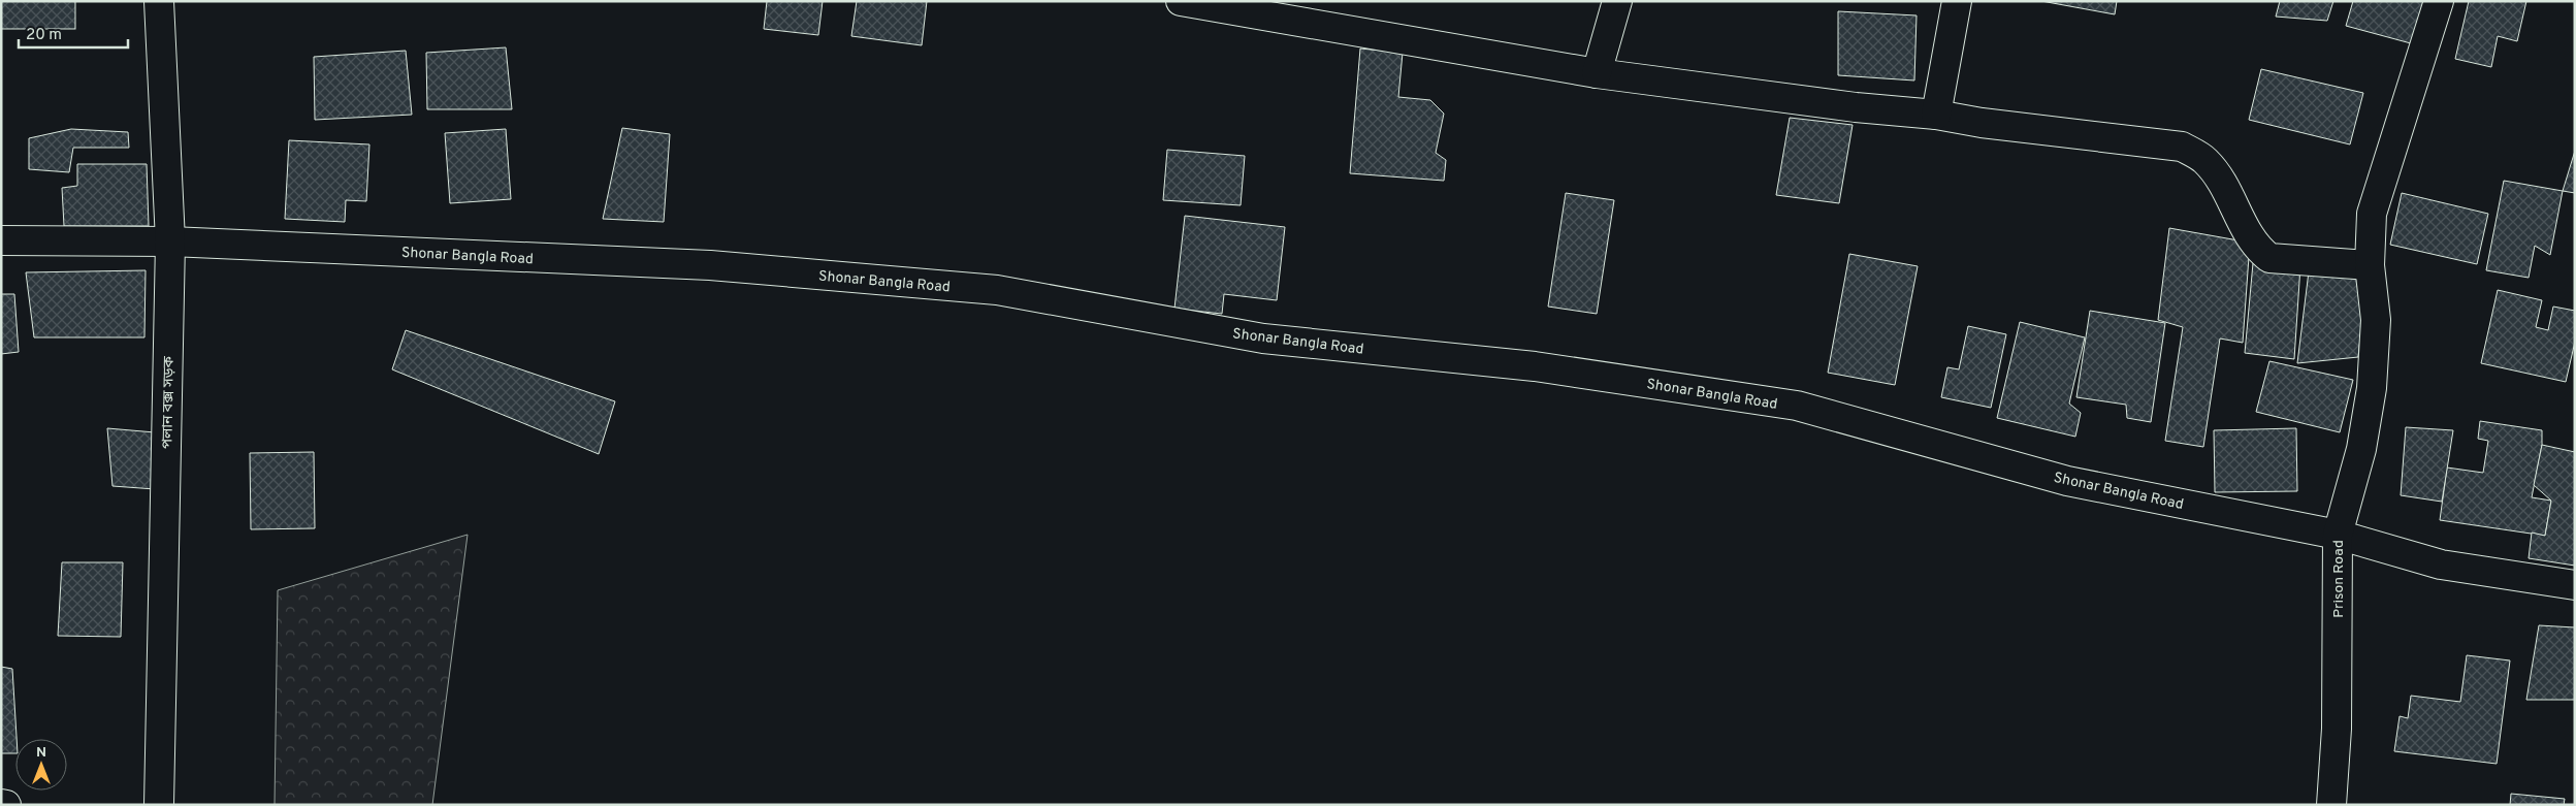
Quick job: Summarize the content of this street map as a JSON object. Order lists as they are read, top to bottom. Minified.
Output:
{"streets":{"street":["Shonar Bangla Road","পলান বক্স সড়ক","Prison Road"]},"crossings":[["Shonar Bangla Road","পলান বক্স সড়ক"],["Shonar Bangla Road","Prison Road"]],"scale_bar":"20 m","north":"top"}
